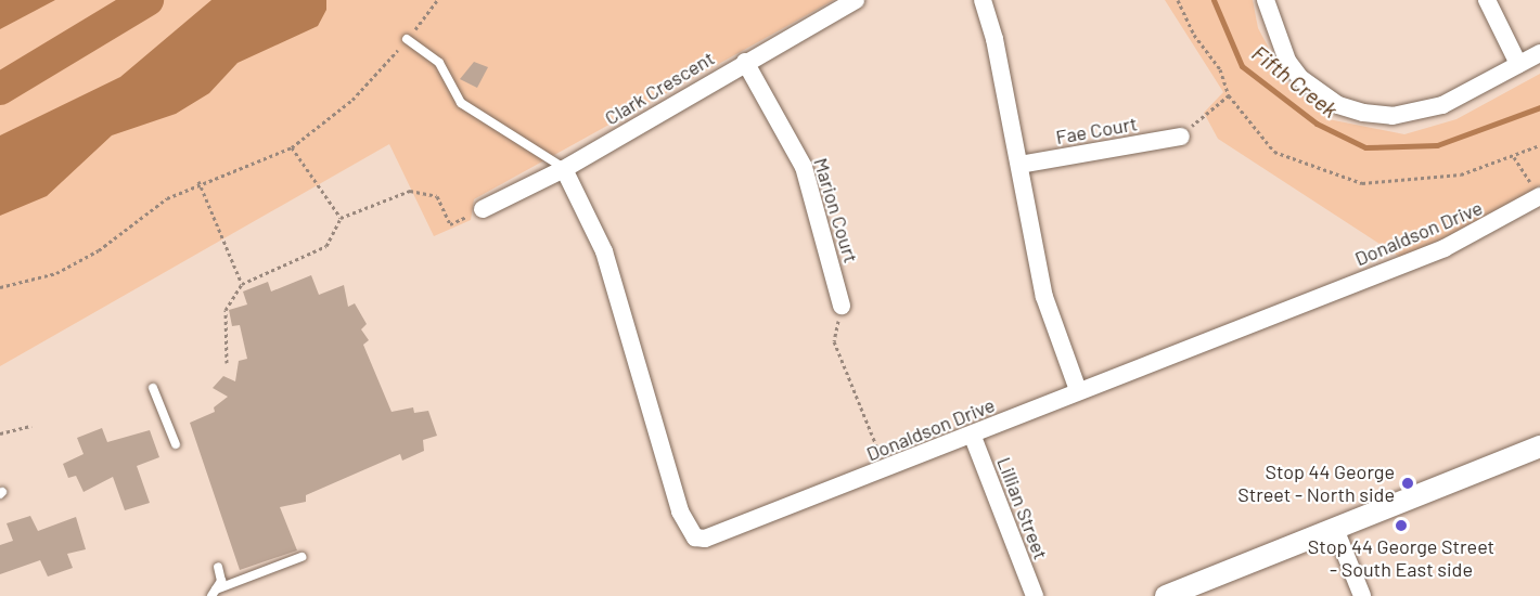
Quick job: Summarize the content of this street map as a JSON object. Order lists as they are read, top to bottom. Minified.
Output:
{"streets":{"street":["Clark Crescent","Fae Court","Marion Court","Donaldson Drive","Lillian Street"]},"crossings":[["Clark Crescent","Marion Court"],["Clark Crescent","Donaldson Drive"],["Donaldson Drive","Lillian Street"]],"water":["Fifth Creek"],"places":["Stop 44 George Street - North side","Stop 44 George Street - South East side"]}
